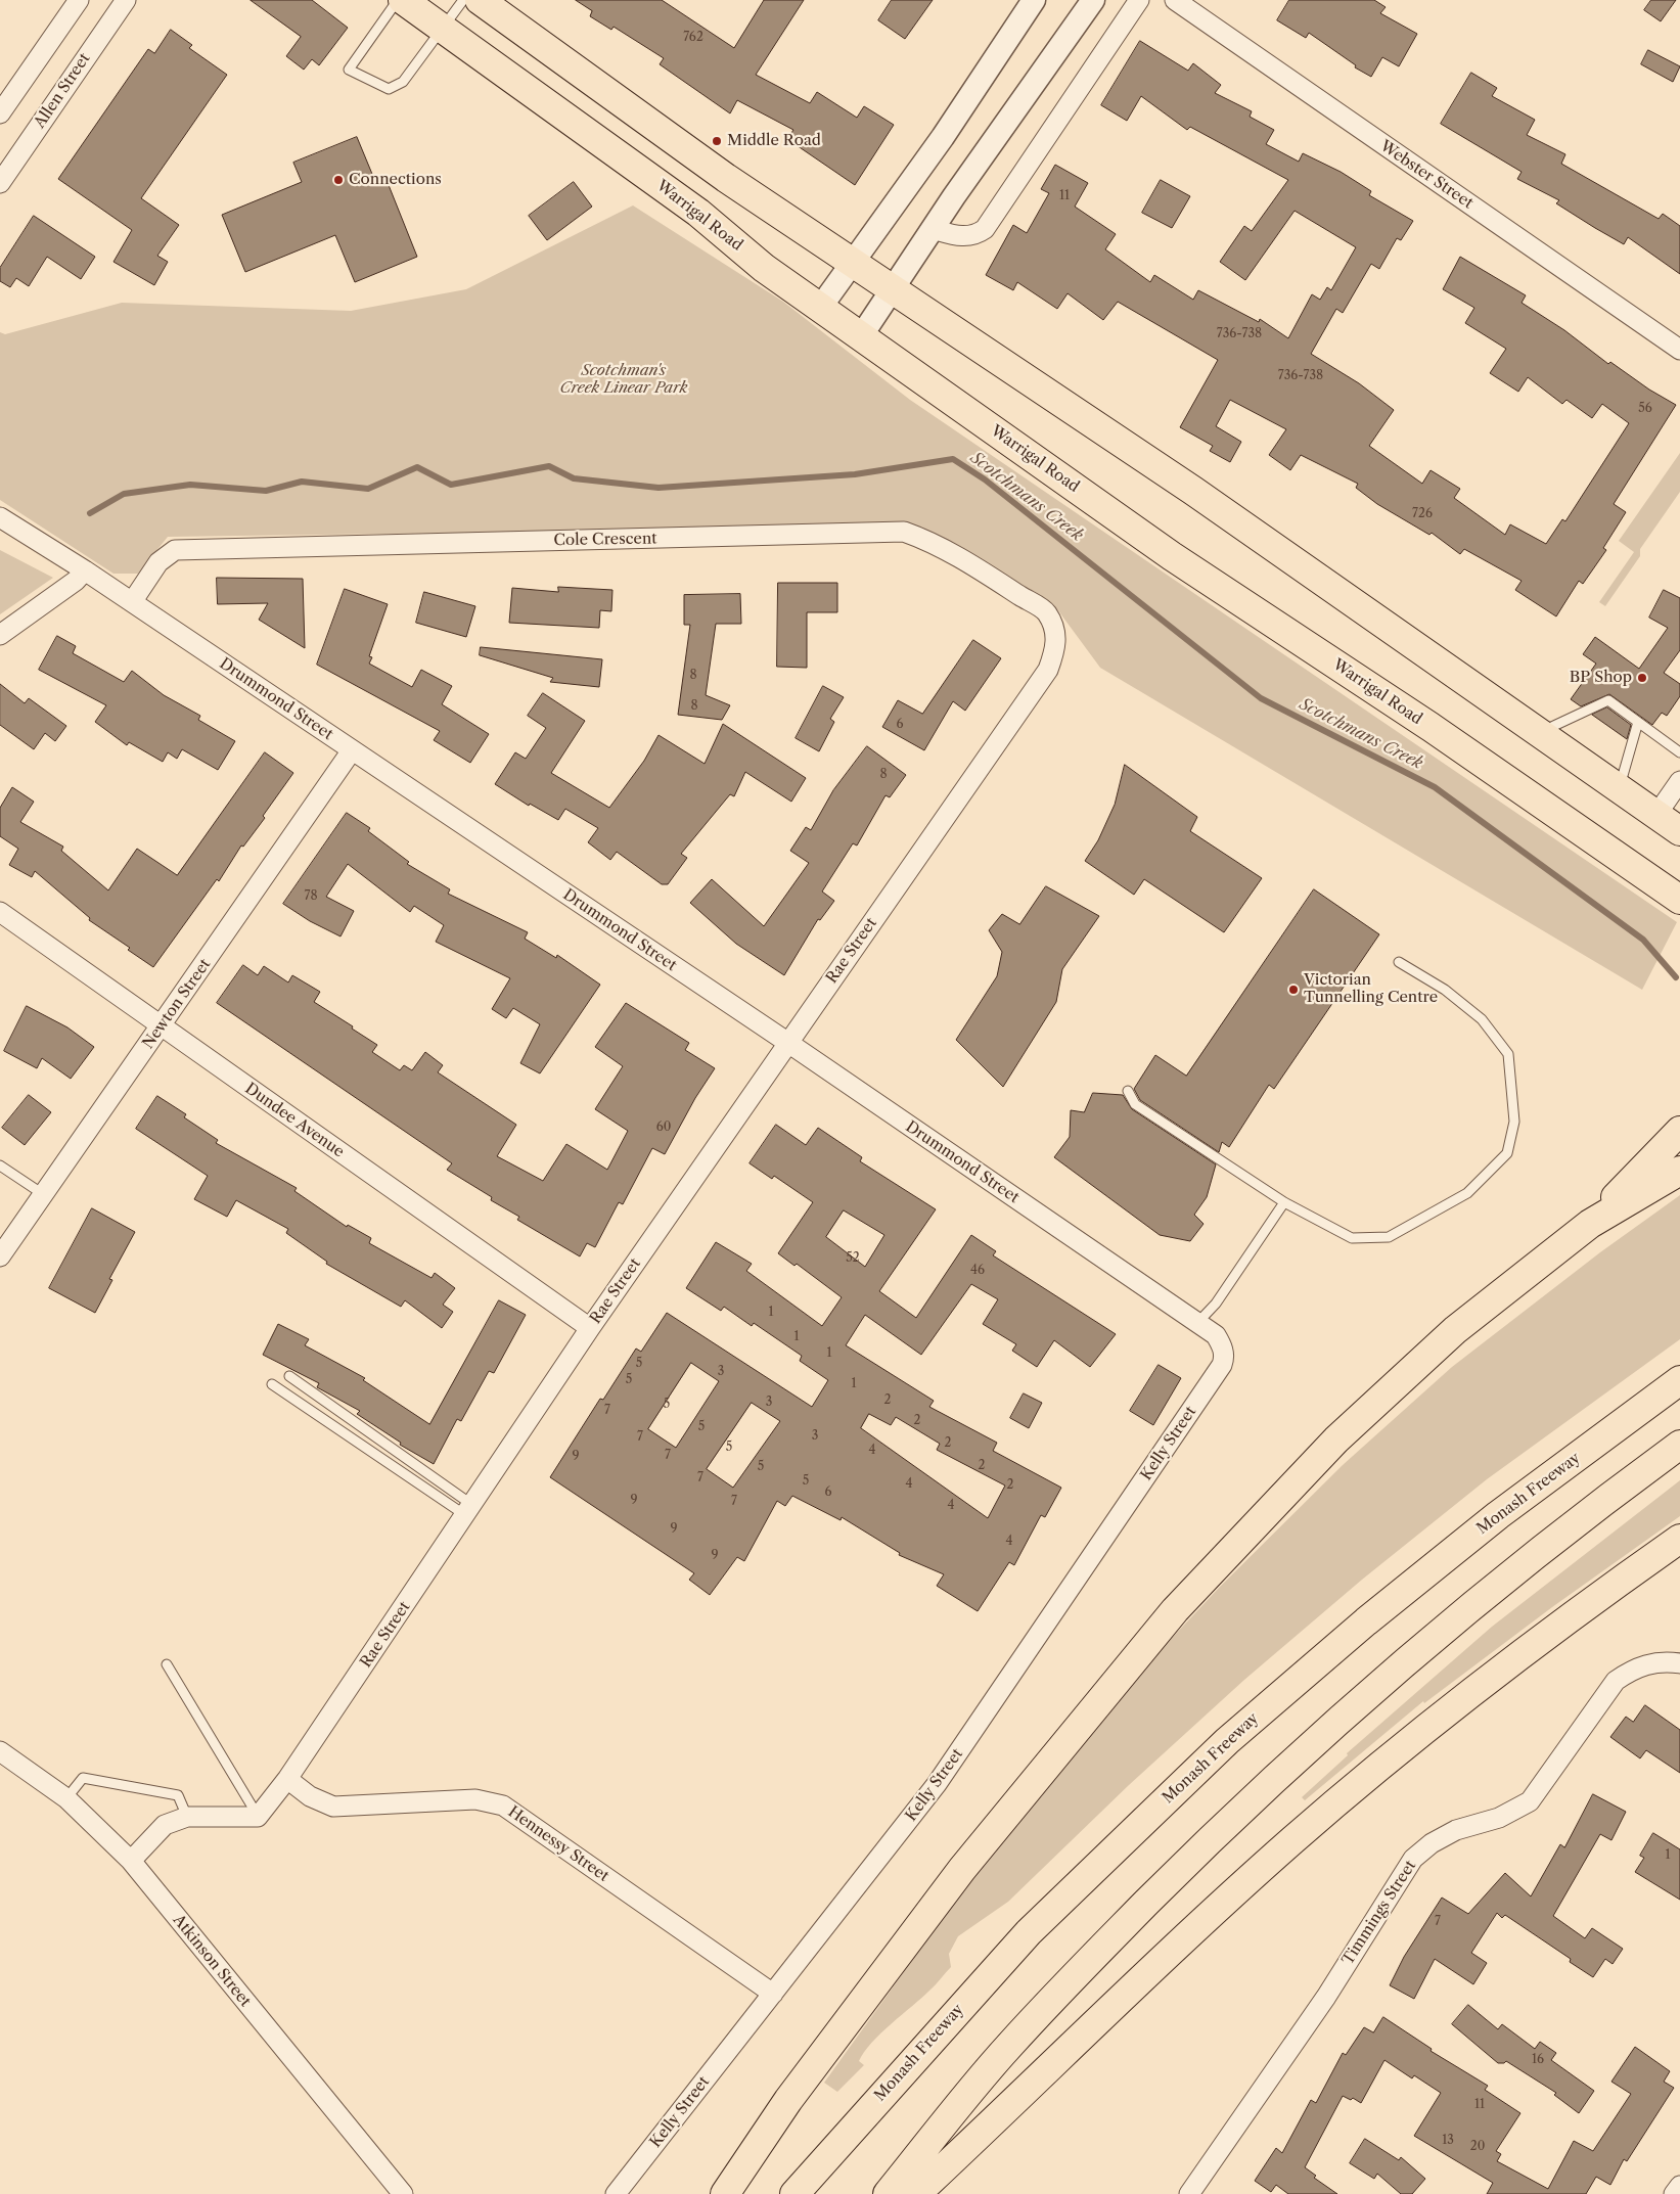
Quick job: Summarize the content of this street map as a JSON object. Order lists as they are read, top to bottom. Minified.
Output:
{"streets":{"highway":["Warrigal Road","Monash Freeway"],"street":["Allen Street","Webster Street","Cole Crescent","Drummond Street","Rae Street","Newton Street","Dundee Avenue","Kelly Street","Hennessy Street","Timmings Street","Atkinson Street"]},"crossings":[["Cole Crescent","Drummond Street"],["Cole Crescent","Rae Street"],["Drummond Street","Rae Street"],["Drummond Street","Newton Street"],["Drummond Street","Kelly Street"],["Rae Street","Dundee Avenue"],["Rae Street","Hennessy Street"],["Newton Street","Dundee Avenue"],["Kelly Street","Hennessy Street"]],"water":["Scotchmans Creek"],"parks":["Scotchman's Creek Linear Park"],"places":["Middle Road","Connections","BP Shop","Victorian Tunnelling Centre"],"house_numbers":["762","11","736-738","736-738","56","726","8","8","6","8","78","60","52","46","1","1","1","5","3","5","1","2","3","5","7","2","5","3","7","2","5","4","7","9","2","5","7","5","4","2","6","9","7","4","9","4","9","1","7","16","11","13","20"]}
